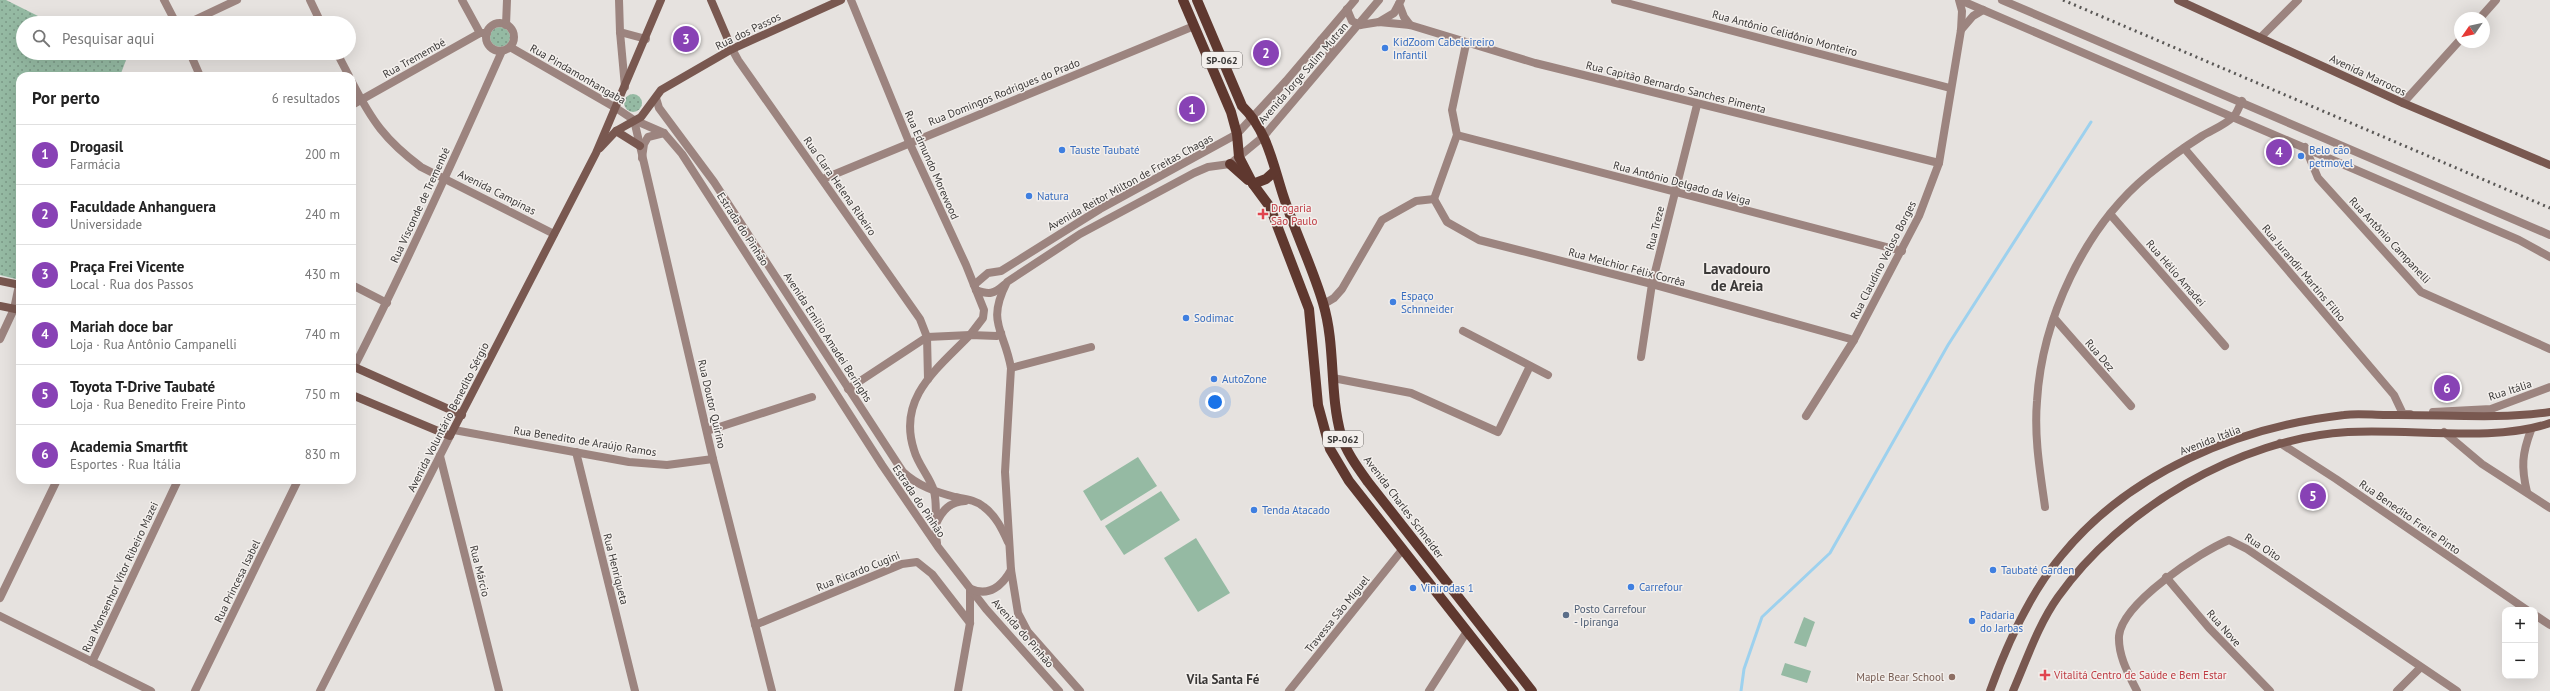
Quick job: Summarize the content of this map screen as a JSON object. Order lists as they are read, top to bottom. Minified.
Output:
{"streets":{"main road":["Rua dos Passos","SP-062","Avenida Marrocos","Avenida Voluntário Benedito Sérgio","Avenida Itália","Avenida Charles Schneider"],"street":["Rua Antônio Celidônio Monteiro","Rua Tremembé","Avenida Jorge Salim Mutran","Rua Pindamonhangaba","Rua Capitão Bernardo Sanches Pimenta","Rua Domingos Rodrigues do Prado","Rua Edmundo Morewood","Avenida Reitor Milton de Freitas Chagas","Rua Antônio Delgado da Veiga","Rua Clara Helena Ribeiro","Avenida Campinas","Rua Visconde de Tremenbé","Rua Treze","Estrada do Pinhão","Rua Antônio Campanelli","Rua Claudino Veloso Borges","Rua Melchior Félix Corrêa","Rua Hélio Amadei","Rua Jurandir Martins Filho","Avenida Emílio Amadei Beringhs","Rua Dez","Rua Itália","Rua Doutor Quirino","Rua Benedito de Araújo Ramos","Rua Benedito Freire Pinto","Rua Oito","Rua Henriqueta","Rua Márcio","Rua Ricardo Cugini","Rua Monsenhor Vítor Ribeiro Mazei","Rua Princesa Isabel","Travessa São Miguel","Rua Nove","Avenida do Pinhão"]},"crossings":[["Rua dos Passos","Rua Pindamonhangaba"],["Rua dos Passos","Rua Clara Helena Ribeiro"],["Rua dos Passos","Estrada do Pinhão"],["Rua dos Passos","Avenida Emílio Amadei Beringhs"],["Rua dos Passos","Rua Doutor Quirino"],["Rua dos Passos","Avenida Voluntário Benedito Sérgio"],["Rua Antônio Celidônio Monteiro","Rua Claudino Veloso Borges"],["Rua Tremembé","Rua Pindamonhangaba"],["Rua Tremembé","Avenida Campinas"],["Rua Tremembé","Rua Visconde de Tremenbé"],["SP-062","Avenida Jorge Salim Mutran"],["SP-062","Rua Domingos Rodrigues do Prado"],["SP-062","Avenida Reitor Milton de Freitas Chagas"],["SP-062","Travessa São Miguel"],["Avenida Jorge Salim Mutran","Rua Capitão Bernardo Sanches Pimenta"],["Avenida Jorge Salim Mutran","Avenida Reitor Milton de Freitas Chagas"],["Avenida Jorge Salim Mutran","Avenida Charles Schneider"],["Rua Pindamonhangaba","Rua Visconde de Tremenbé"],["Rua Pindamonhangaba","Estrada do Pinhão"],["Rua Pindamonhangaba","Rua Doutor Quirino"],["Rua Pindamonhangaba","Avenida Voluntário Benedito Sérgio"],["Rua Capitão Bernardo Sanches Pimenta","Rua Treze"],["Rua Capitão Bernardo Sanches Pimenta","Rua Claudino Veloso Borges"],["Rua Domingos Rodrigues do Prado","Rua Edmundo Morewood"],["Rua Domingos Rodrigues do Prado","Rua Clara Helena Ribeiro"],["Rua Edmundo Morewood","Avenida Reitor Milton de Freitas Chagas"],["Avenida Reitor Milton de Freitas Chagas","Avenida Charles Schneider"],["Rua Antônio Delgado da Veiga","Rua Treze"],["Rua Antônio Delgado da Veiga","Rua Claudino Veloso Borges"],["Avenida Campinas","Rua Visconde de Tremenbé"],["Avenida Campinas","Avenida Voluntário Benedito Sérgio"],["Rua Treze","Rua Melchior Félix Corrêa"],["Estrada do Pinhão","Avenida Emílio Amadei Beringhs"],["Estrada do Pinhão","Rua Doutor Quirino"],["Estrada do Pinhão","Avenida Voluntário Benedito Sérgio"],["Estrada do Pinhão","Avenida do Pinhão"],["Rua Claudino Veloso Borges","Rua Melchior Félix Corrêa"],["Rua Jurandir Martins Filho","Rua Itália"],["Rua Jurandir Martins Filho","Avenida Itália"],["Avenida Emílio Amadei Beringhs","Avenida do Pinhão"],["Rua Itália","Avenida Itália"],["Rua Doutor Quirino","Avenida Voluntário Benedito Sérgio"],["Rua Doutor Quirino","Rua Benedito de Araújo Ramos"],["Rua Doutor Quirino","Rua Ricardo Cugini"],["Avenida Voluntário Benedito Sérgio","Rua Benedito de Araújo Ramos"],["Avenida Voluntário Benedito Sérgio","Rua Márcio"],["Rua Benedito de Araújo Ramos","Rua Henriqueta"],["Rua Oito","Rua Nove"]],"districts":["Lavadouro de Areia","Vila Santa Fé"],"places":{"other":["KidZoom Cabeleireiro Infantil","Tauste Taubaté","Belo cão petmovel","Natura","Espaço Schnneider","Sodimac","AutoZone","Tenda Atacado","Taubaté Garden","Carrefour","Vinirodas 1","Posto Carrefour - Ipiranga","Padaria do Jarbas","Maple Bear School"],"health":["Drogaria São Paulo","Vitalitá Centro de Saúde e Bem Estar"]},"north":"bottom left","page":{"search":"Pesquisar aqui","pins":["3","2","1","4","6","5"],"heading":["Por perto","6 resultados"],"list":[{"mark":"1","name":"Drogasil","note":"Farmácia","value":"200 m"},{"mark":"2","name":"Faculdade Anhanguera","note":"Universidade","value":"240 m"},{"mark":"3","name":"Praça Frei Vicente","note":"Local · Rua dos Passos","value":"430 m"},{"mark":"4","name":"Mariah doce bar","note":"Loja · Rua Antônio Campanelli","value":"740 m"},{"mark":"5","name":"Toyota T-Drive Taubaté","note":"Loja · Rua Benedito Freire Pinto","value":"750 m"},{"mark":"6","name":"Academia Smartfit","note":"Esportes · Rua Itália","value":"830 m"}],"map_buttons":["+","−"]}}
